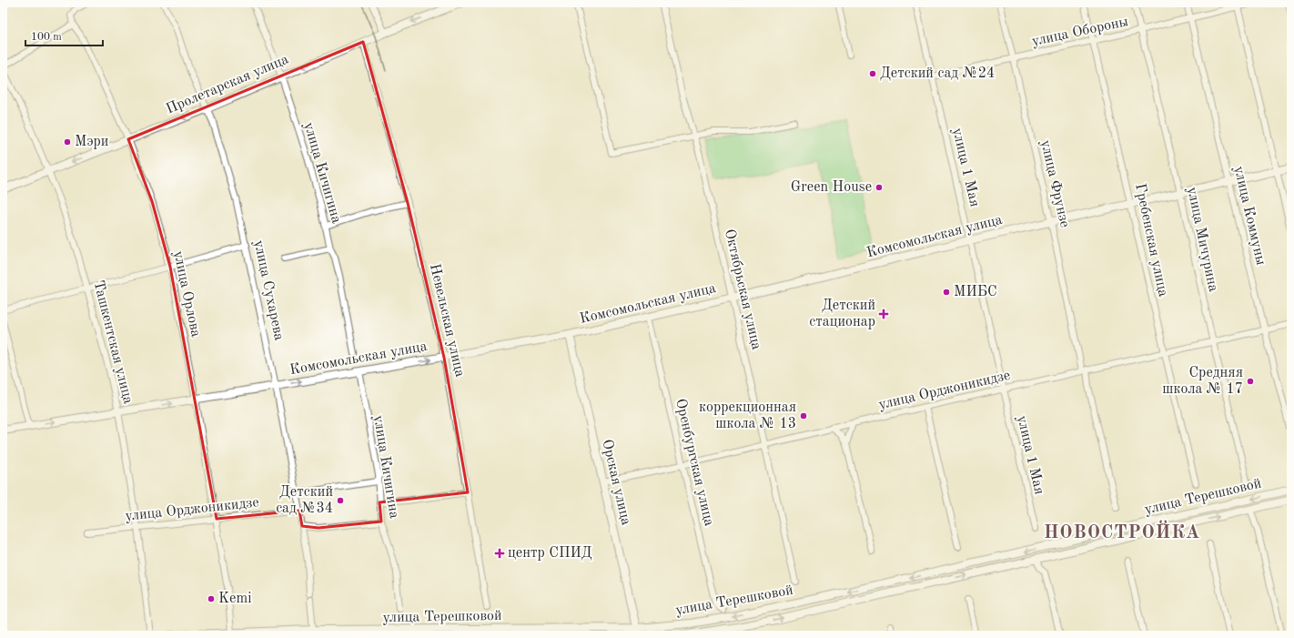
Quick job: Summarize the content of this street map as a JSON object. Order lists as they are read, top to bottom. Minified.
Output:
{"streets":{"main road":["Пролетарская улица","Комсомольская улица","Орская улица","улица Терешковой"],"street":["улица Обороны","улица 1 Мая","улица Кичигина","улица Фрунзе","улица Коммуны","улица Мичурина","Гребенская улица","Октябрьская улица","улица Сухарева","улица Орлова","Невельская улица","Ташкентская улица","улица Орджоникидзе","Оренбургская улица"]},"crossings":[["улица Обороны","улица 1 Мая"],["улица Обороны","улица Фрунзе"],["улица Обороны","улица Коммуны"],["улица Обороны","улица Мичурина"],["улица Обороны","Гребенская улица"],["Пролетарская улица","улица Кичигина"],["Пролетарская улица","улица Сухарева"],["Пролетарская улица","улица Орлова"],["Пролетарская улица","Невельская улица"],["Пролетарская улица","Ташкентская улица"],["улица 1 Мая","Комсомольская улица"],["улица 1 Мая","улица Орджоникидзе"],["улица Кичигина","Комсомольская улица"],["улица Фрунзе","Комсомольская улица"],["улица Фрунзе","улица Орджоникидзе"],["улица Коммуны","Комсомольская улица"],["улица Коммуны","улица Орджоникидзе"],["Комсомольская улица","улица Мичурина"],["Комсомольская улица","Гребенская улица"],["Комсомольская улица","Октябрьская улица"],["Комсомольская улица","улица Сухарева"],["Комсомольская улица","улица Орлова"],["Комсомольская улица","Невельская улица"],["Комсомольская улица","Ташкентская улица"],["Комсомольская улица","Оренбургская улица"],["Комсомольская улица","Орская улица"],["улица Мичурина","улица Орджоникидзе"],["Гребенская улица","улица Орджоникидзе"],["Октябрьская улица","улица Орджоникидзе"],["улица Сухарева","улица Орджоникидзе"],["улица Орлова","улица Орджоникидзе"],["улица Орлова","улица Терешковой"],["Ташкентская улица","улица Орджоникидзе"],["улица Орджоникидзе","Оренбургская улица"],["улица Орджоникидзе","Орская улица"],["Орская улица","улица Терешковой"]],"one_way":["Пролетарская улица"],"districts":["НОВОСТРОЙКА"],"places":{"other":["Детский сад №24","Мэри","Green House","МИБС","Средняя школа № 17","коррекционная школа № 13","Детский сад №34","Kemi"],"health":["Детский стационар","центр СПИД"]},"scale_bar":"100 m"}
